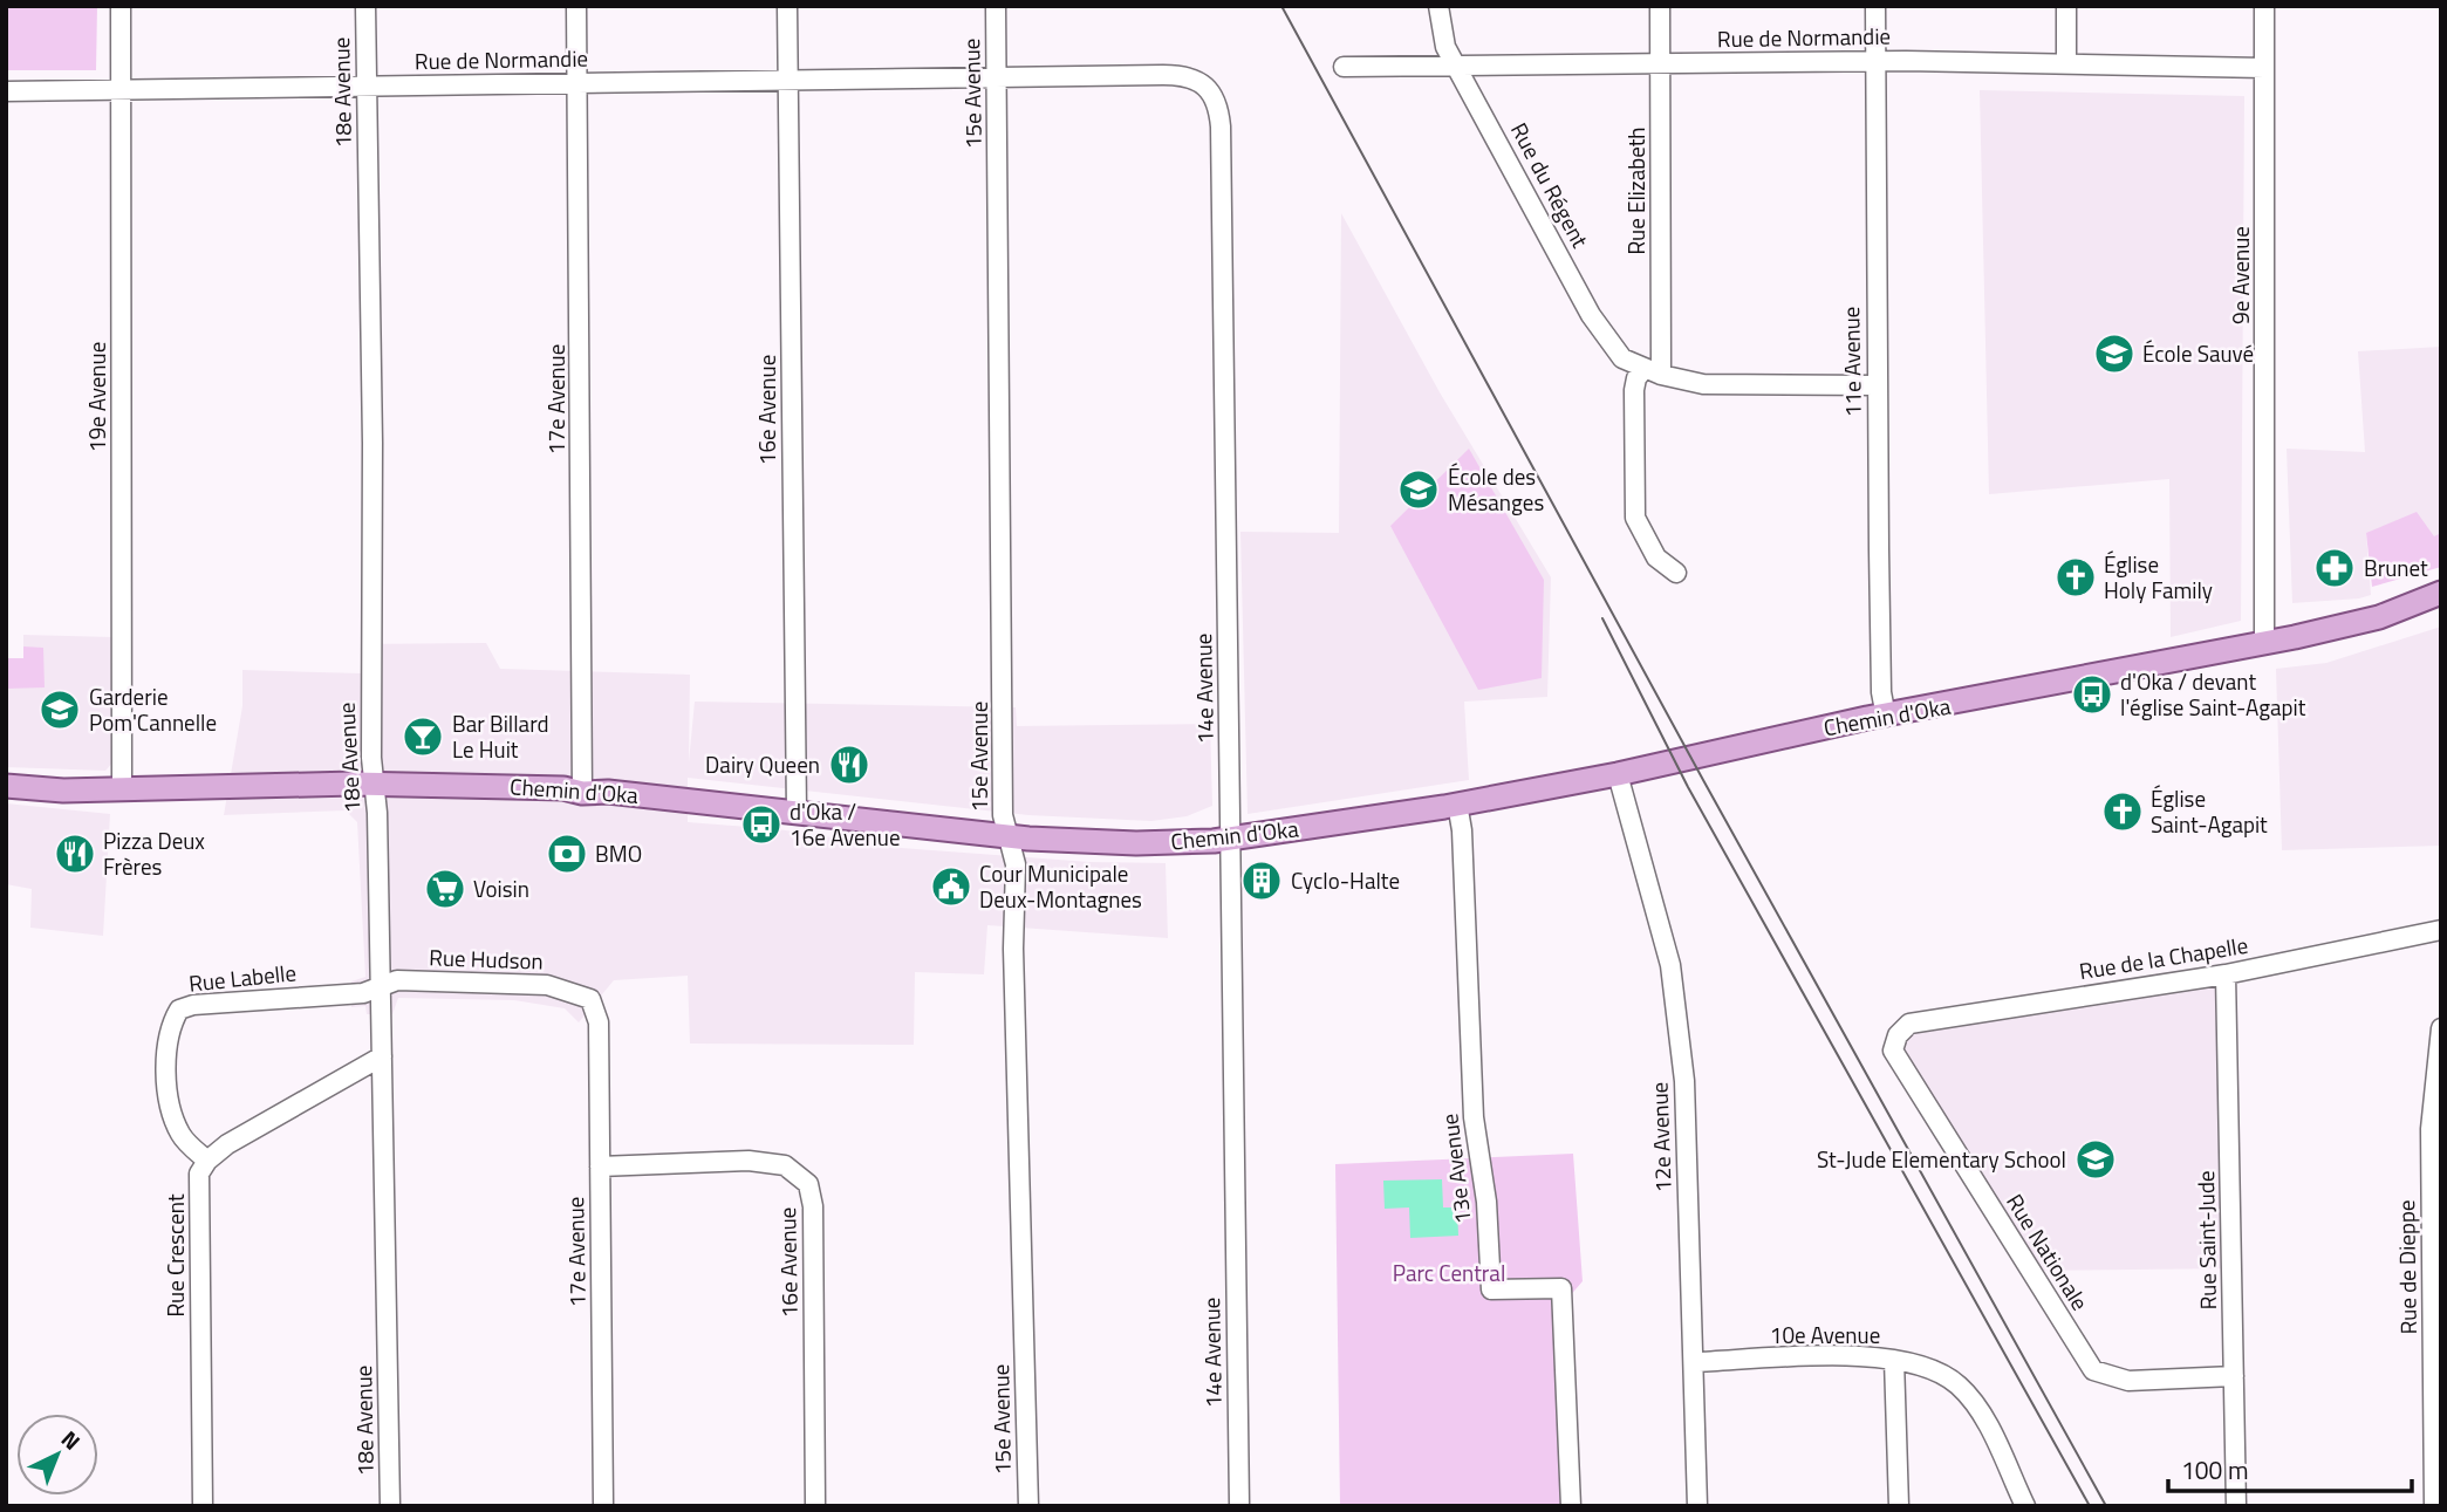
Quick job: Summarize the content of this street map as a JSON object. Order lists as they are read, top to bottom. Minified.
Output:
{"streets":{"main road":["Chemin d'Oka"],"street":["Rue de Normandie","18e Avenue","15e Avenue","Rue du Régent","Rue Elizabeth","9e Avenue","11e Avenue","19e Avenue","17e Avenue","16e Avenue","14e Avenue","Rue de la Chapelle","Rue Hudson","Rue Labelle","12e Avenue","13e Avenue","Rue Saint-Jude","Rue Nationale","Rue Crescent","Rue de Dieppe","10e Avenue"]},"crossings":[["Rue de Normandie","18e Avenue"],["Rue de Normandie","15e Avenue"],["Rue de Normandie","Rue du Régent"],["Rue de Normandie","Rue Elizabeth"],["Rue de Normandie","9e Avenue"],["Rue de Normandie","11e Avenue"],["Rue de Normandie","19e Avenue"],["Rue de Normandie","17e Avenue"],["Rue de Normandie","16e Avenue"],["Rue de Normandie","14e Avenue"],["18e Avenue","Chemin d'Oka"],["18e Avenue","Rue Hudson"],["18e Avenue","Rue Labelle"],["15e Avenue","14e Avenue"],["15e Avenue","Chemin d'Oka"],["Rue du Régent","Rue Elizabeth"],["9e Avenue","Chemin d'Oka"],["11e Avenue","Chemin d'Oka"],["19e Avenue","Chemin d'Oka"],["17e Avenue","16e Avenue"],["17e Avenue","Chemin d'Oka"],["17e Avenue","Rue Hudson"],["16e Avenue","Chemin d'Oka"],["14e Avenue","Chemin d'Oka"],["Chemin d'Oka","12e Avenue"],["Chemin d'Oka","13e Avenue"],["Rue de la Chapelle","Rue Saint-Jude"],["Rue de la Chapelle","Rue Nationale"],["Rue Hudson","Rue Labelle"],["Rue Labelle","Rue Crescent"],["12e Avenue","10e Avenue"],["Rue Saint-Jude","Rue Nationale"]],"parks":["Parc Central"],"places":{"school or university":["École Sauvé","École des Mésanges","Garderie Pom'Cannelle","St-Jude Elementary School"],"pharmacy":["Brunet"],"church":["Église Holy Family","Église Saint-Agapit"],"bus stop":["d'Oka / devant l'église Saint-Agapit","d'Oka / 16e Avenue"],"bar":["Bar Billard Le Huit"],"restaurant":["Dairy Queen","Pizza Deux Frères"],"bank":["BMO"],"building":["Cyclo-Halte"],"public building":["Cour Municipale Deux-Montagnes"],"supermarket":["Voisin"]},"scale_bar":"100 m","north":"top right"}
